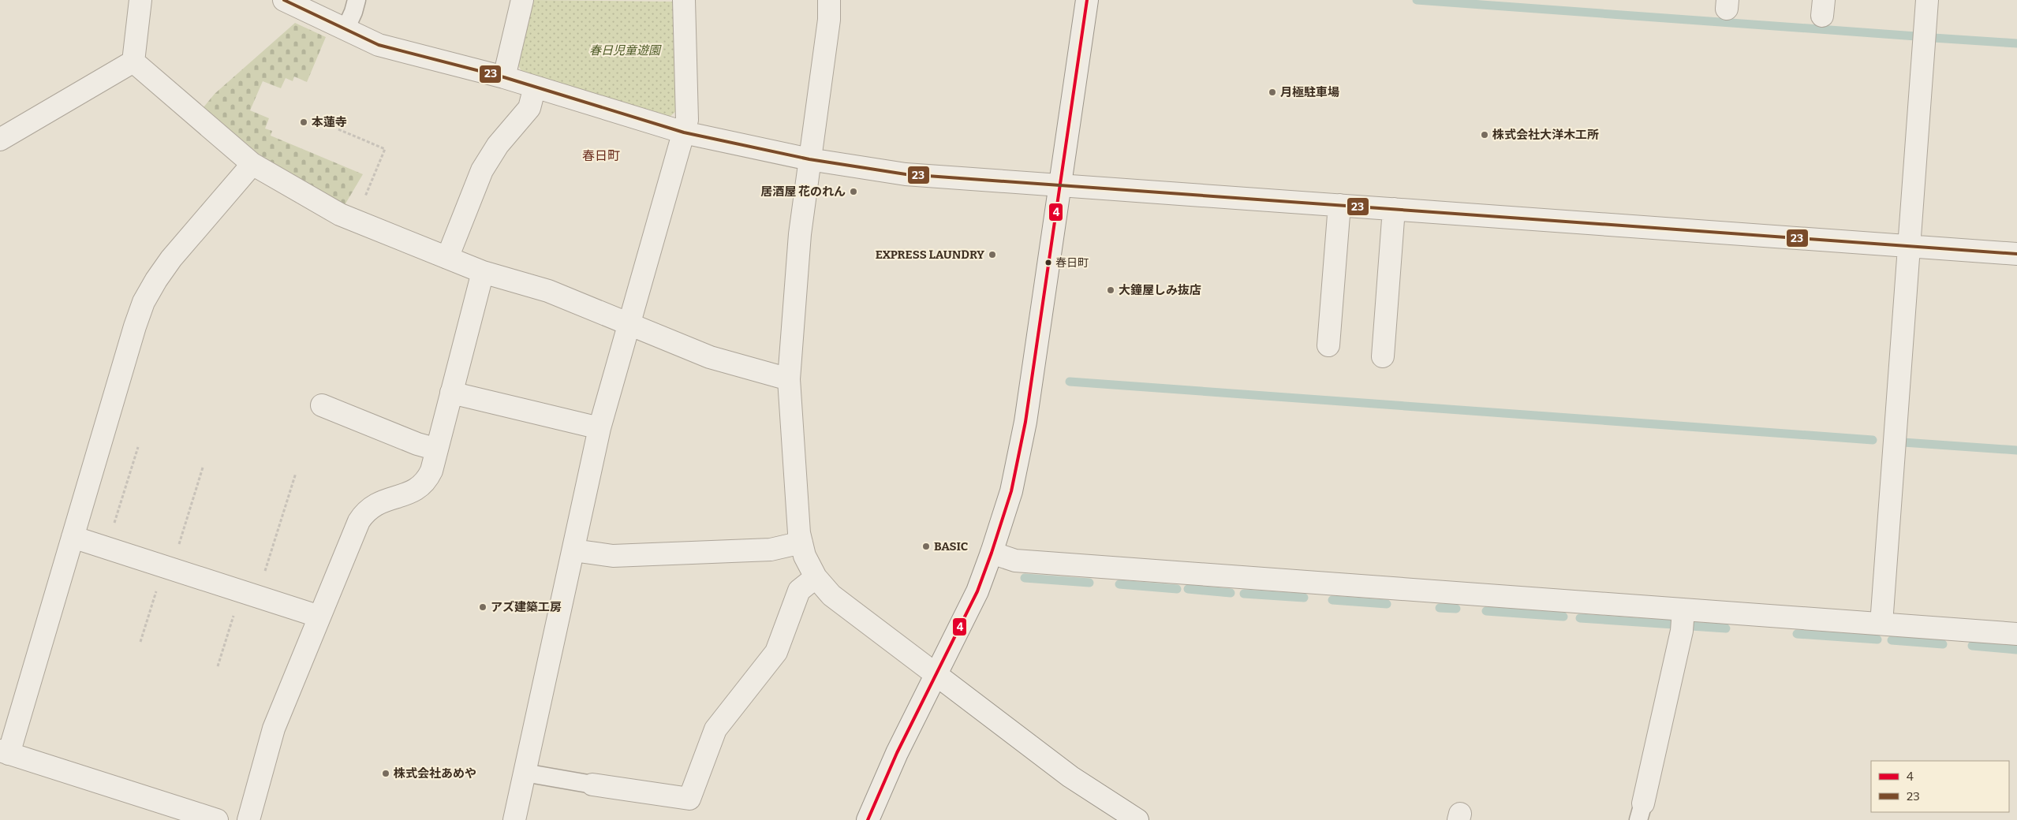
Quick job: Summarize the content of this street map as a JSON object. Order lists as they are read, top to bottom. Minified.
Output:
{"districts":["春日町"],"parks":["春日児童遊園"],"places":["月極駐車場","本蓮寺","株式会社大洋木工所","居酒屋 花のれん","EXPRESS LAUNDRY","春日町","大鐘屋しみ抜店","BASIC","アズ建築工房","株式会社あめや"],"lines":["transit line 4","transit line 23"],"legend":["4","23"]}
